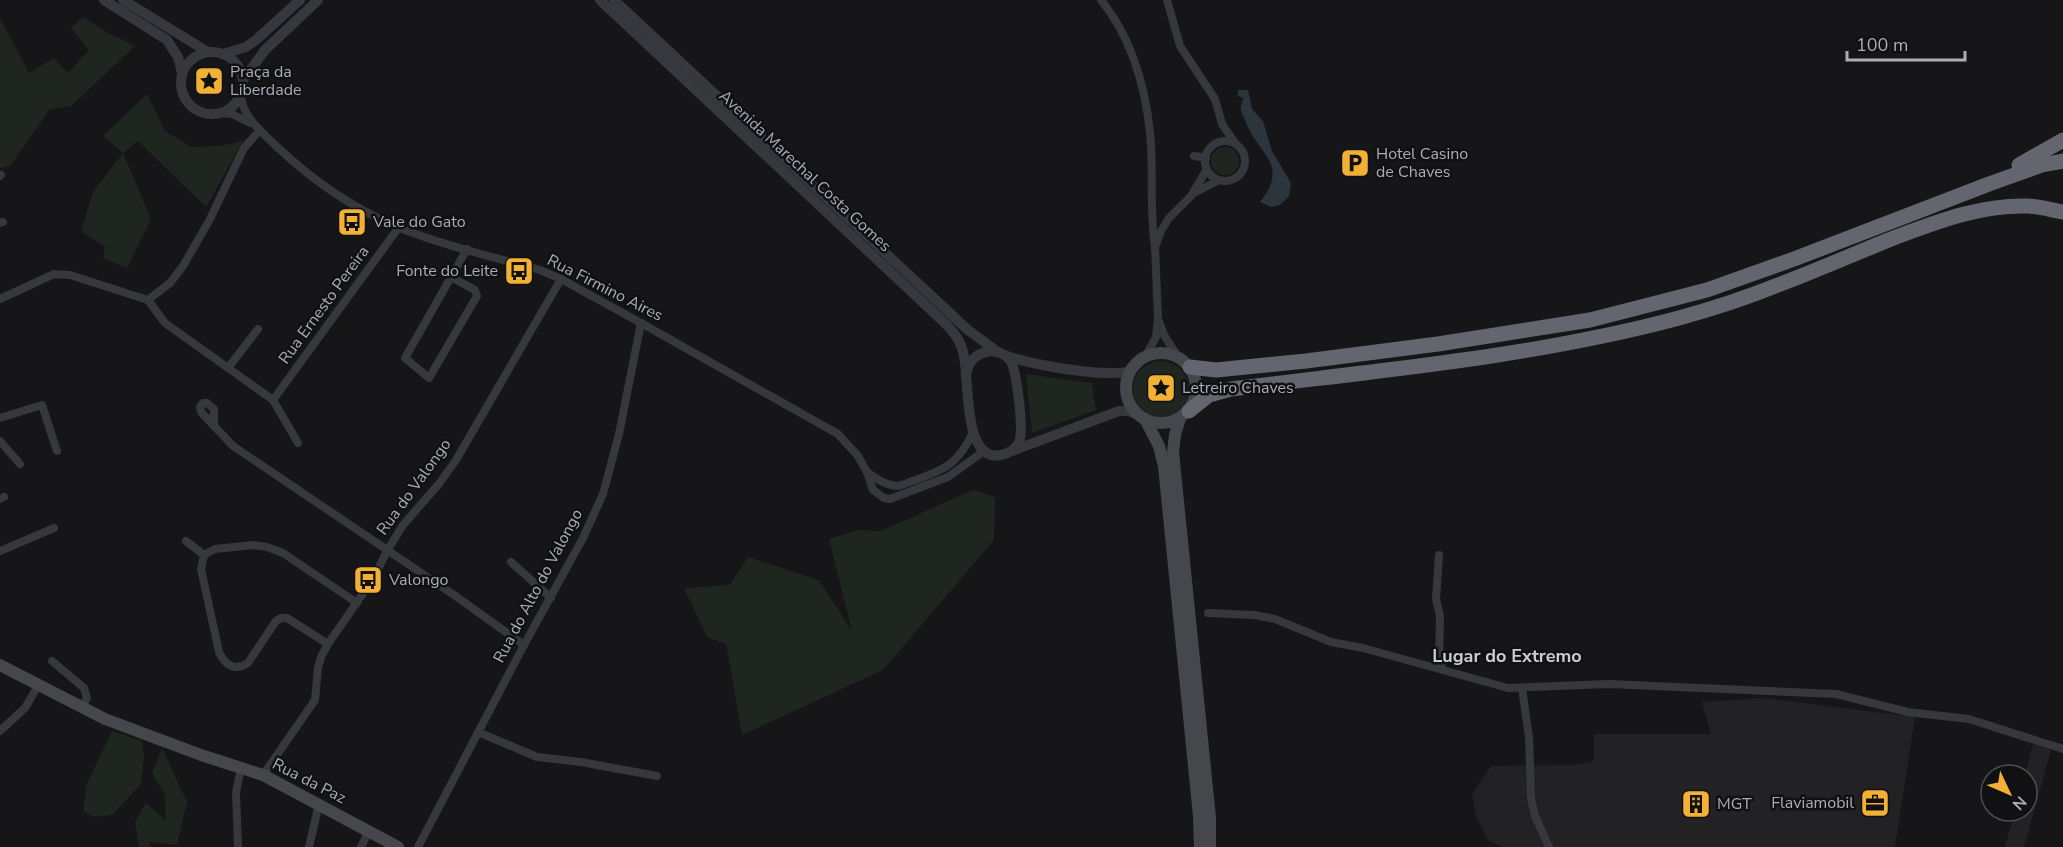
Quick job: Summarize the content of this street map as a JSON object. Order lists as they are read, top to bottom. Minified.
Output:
{"streets":{"main road":["Rua da Paz"],"street":["Avenida Marechal Costa Gomes","Rua Firmino Aires","Rua Ernesto Pereira","Rua do Valongo","Rua do Alto do Valongo"]},"crossings":[["Rua Firmino Aires","Rua Ernesto Pereira"],["Rua Firmino Aires","Rua do Valongo"],["Rua Firmino Aires","Rua do Alto do Valongo"],["Rua do Valongo","Rua da Paz"]],"districts":["Lugar do Extremo"],"places":{"place":["Praça da Liberdade","Letreiro Chaves"],"parking":["Hotel Casino de Chaves"],"bus stop":["Vale do Gato","Fonte do Leite","Valongo"],"office":["Flaviamobil"],"building":["MGT"]},"scale_bar":"100 m","north":"bottom right"}
